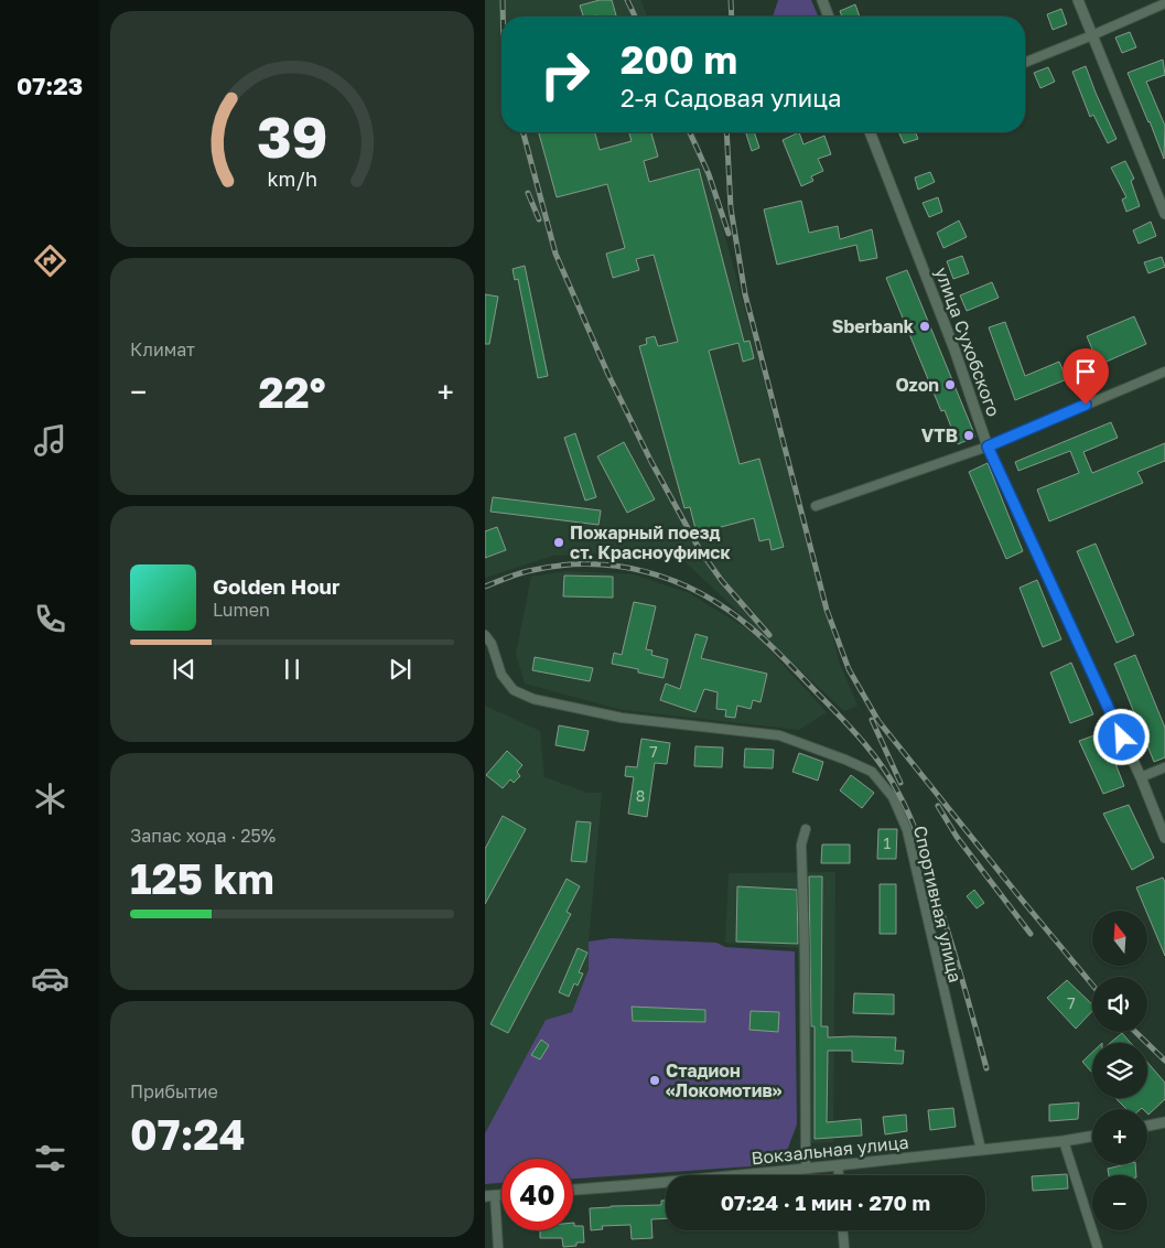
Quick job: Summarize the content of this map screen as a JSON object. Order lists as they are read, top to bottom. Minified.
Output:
{"streets":{"street":["улица Сухобского","Спортивная улица","Вокзальная улица"]},"crossings":[["Спортивная улица","Вокзальная улица"]],"places":["Sberbank","Ozon","VTB","Пожарный поезд ст. Красноуфимск","Стадион «Локомотив»"],"house_numbers":["7","8","1","7"],"north":"top","page":{"tabs":"07:23","turn":["200 m","2-я Садовая улица"],"tile":["Климат",["Запас хода · 25%","125 km"],["Прибытие","07:24"]],"heat":["−","22°","+"],"song":["Golden Hour","Lumen"],"map_buttons":["+","−"],"limit":"40","trip":"07:24 · 1 мин · 270 m","gauge":["39","km/h"]}}
